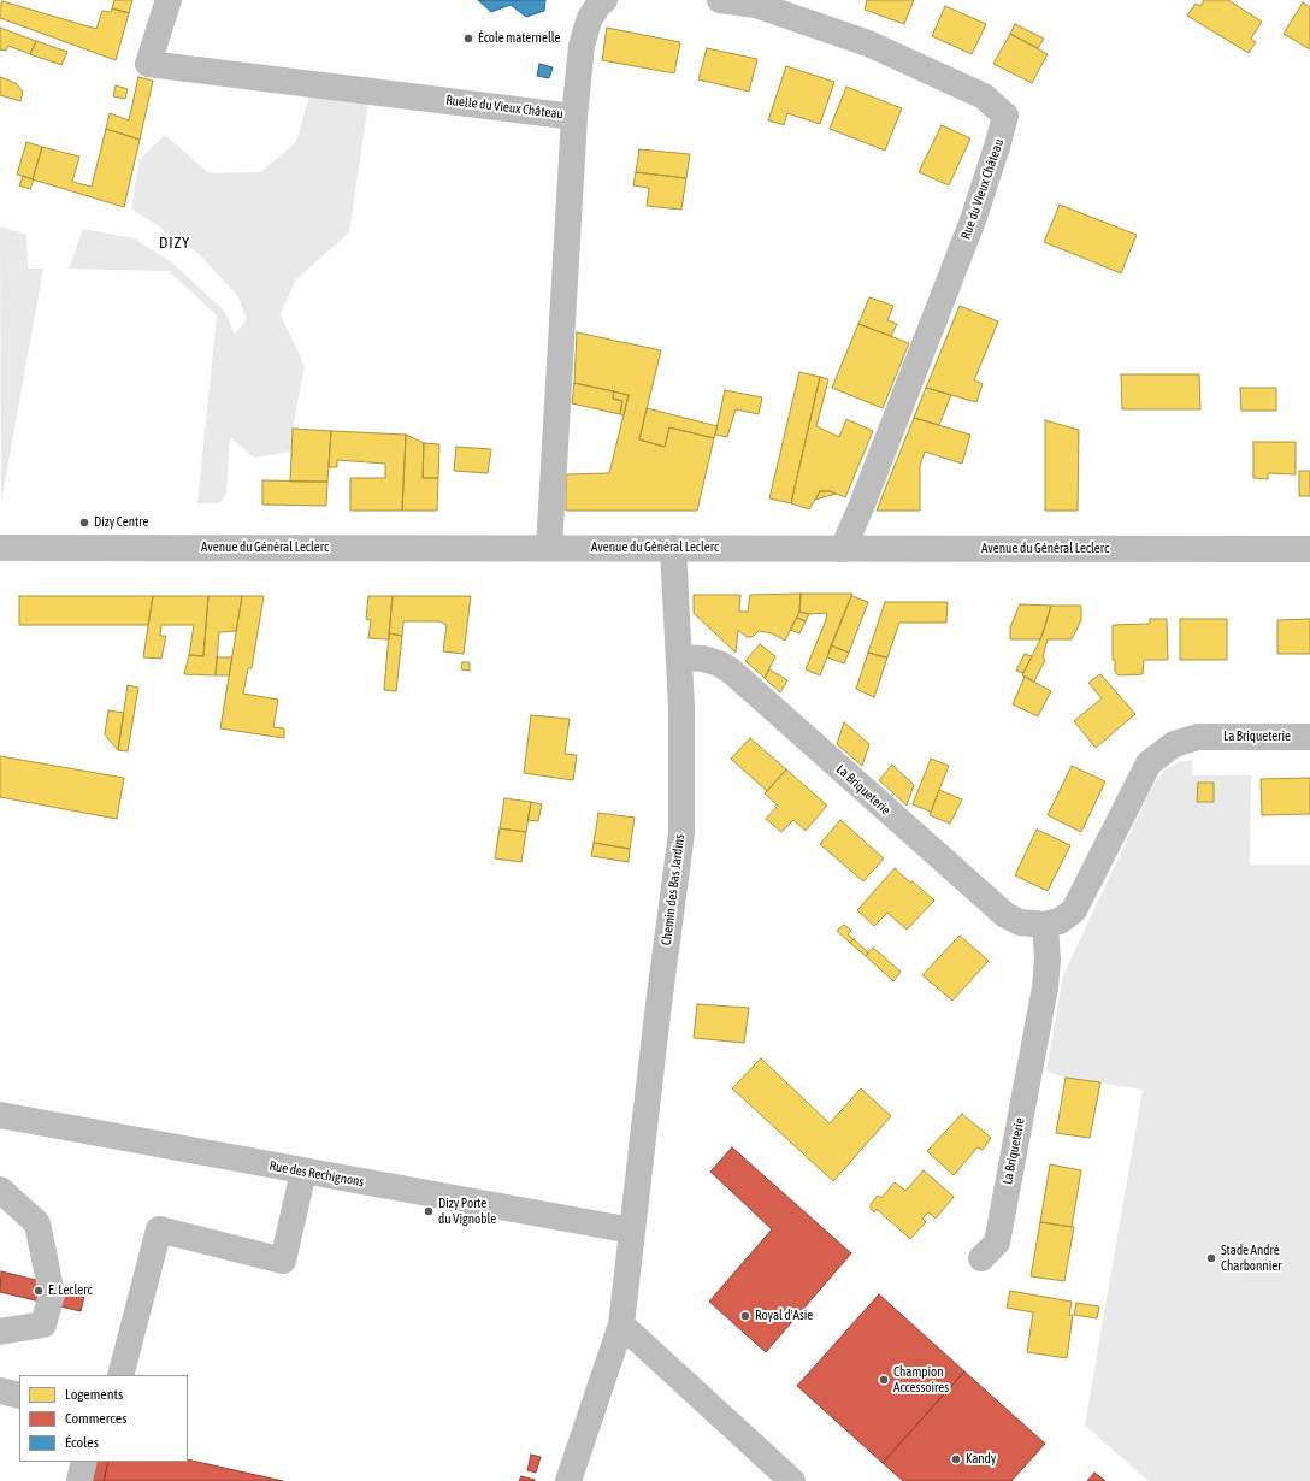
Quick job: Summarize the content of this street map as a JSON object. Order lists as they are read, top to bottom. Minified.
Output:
{"streets":{"street":["Ruelle du Vieux Château","Rue du Vieux Château","Avenue du Général Leclerc","La Briqueterie","Chemin des Bas Jardins","Rue des Rechignons"]},"crossings":[["Ruelle du Vieux Château","Avenue du Général Leclerc"],["Rue du Vieux Château","Avenue du Général Leclerc"],["Avenue du Général Leclerc","Chemin des Bas Jardins"],["La Briqueterie","Chemin des Bas Jardins"],["Chemin des Bas Jardins","Rue des Rechignons"]],"districts":["DIZY"],"places":["École maternelle","Dizy Centre","Dizy Porte du Vignoble","Stade André Charbonnier","E. Leclerc","Royal d'Asie","Champion Accessoires","Kandy"],"legend":["Logements","Commerces","Écoles"]}
